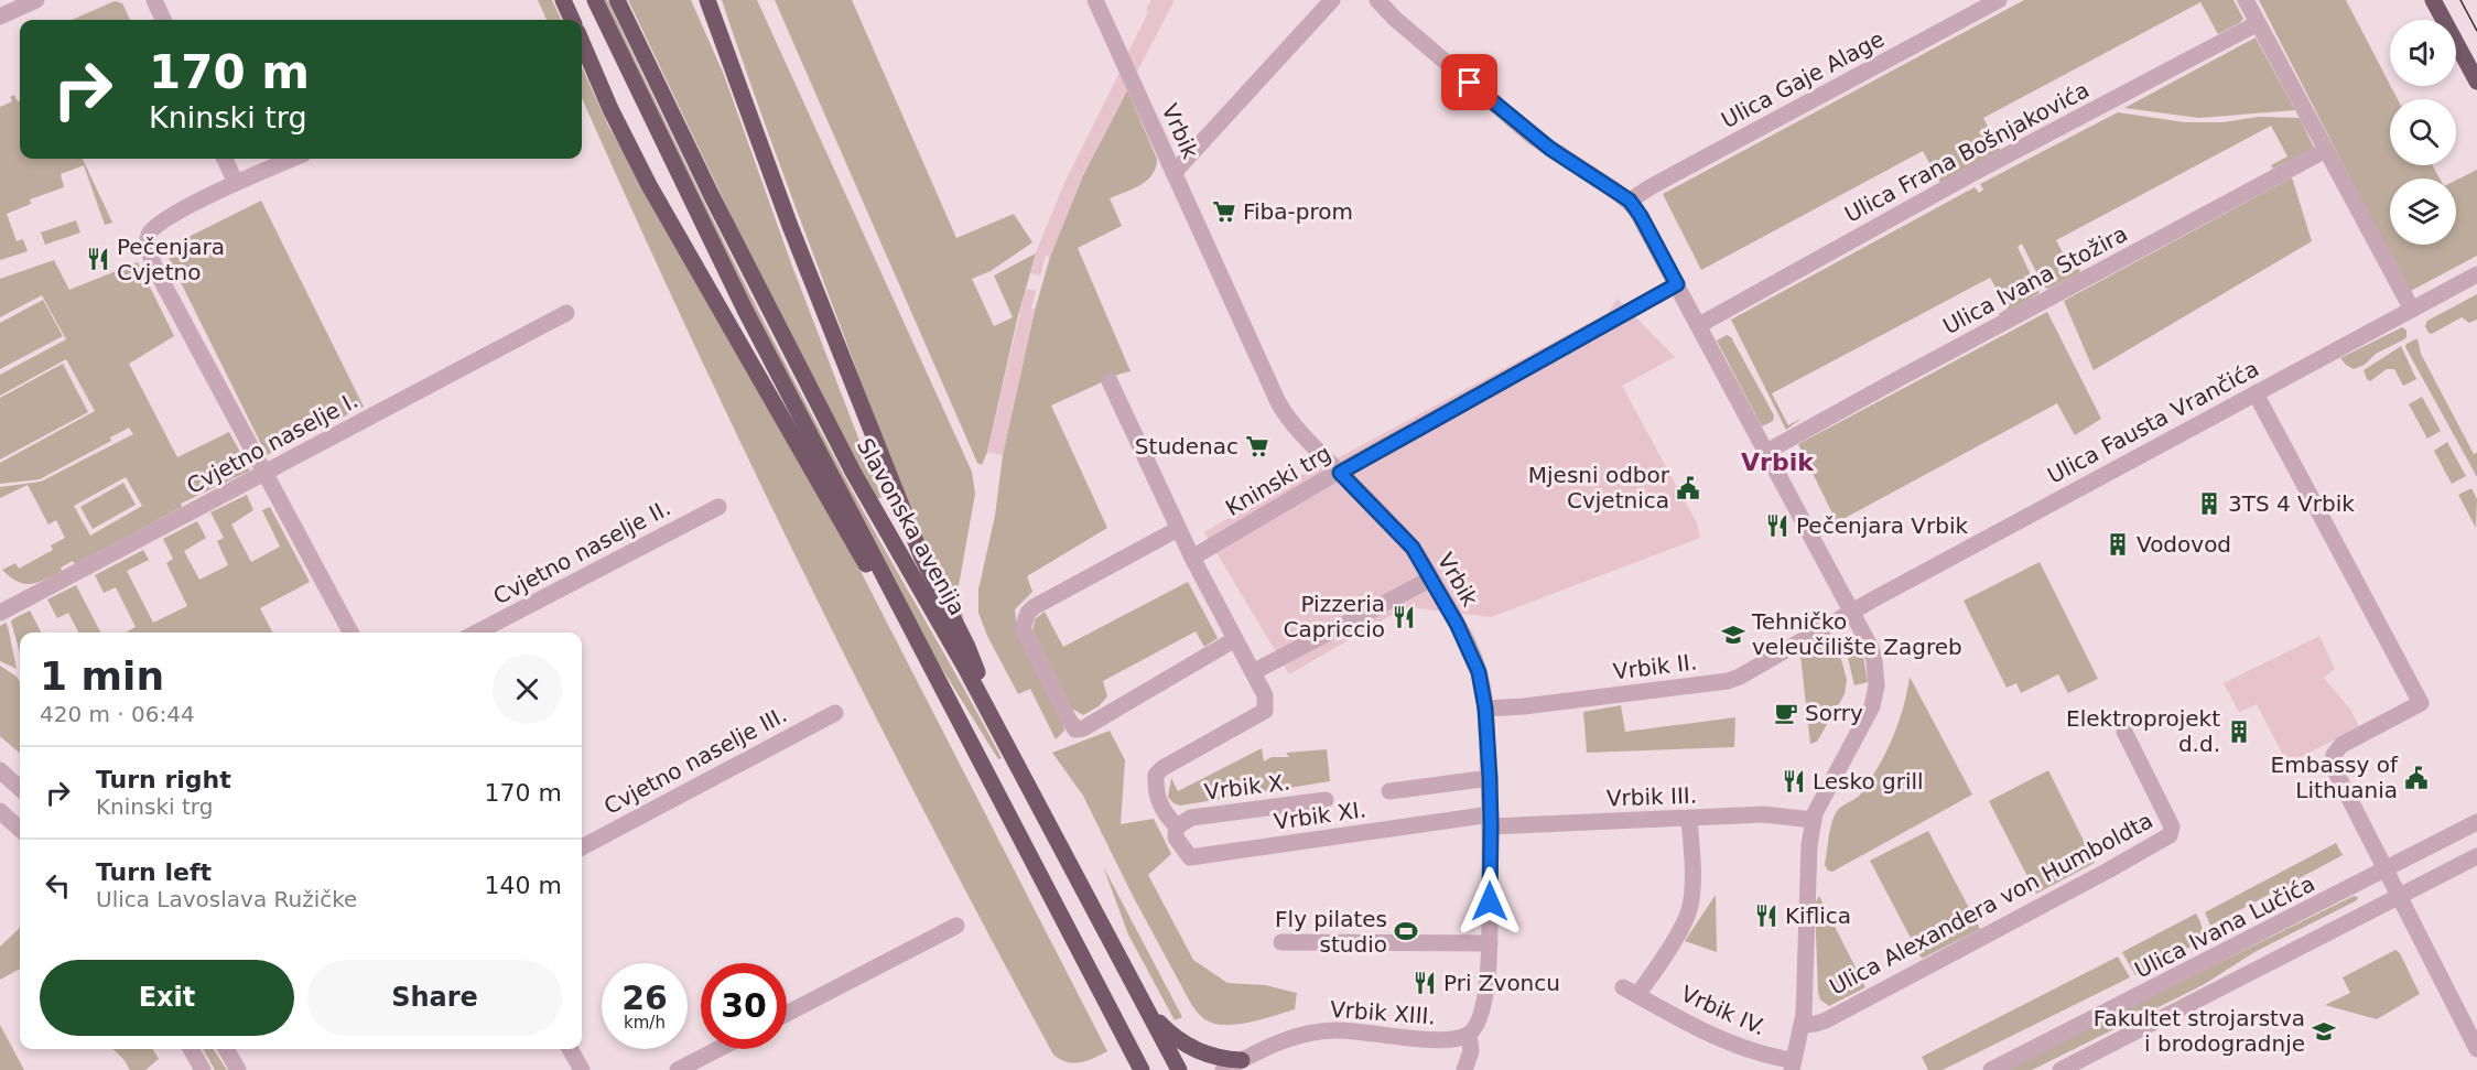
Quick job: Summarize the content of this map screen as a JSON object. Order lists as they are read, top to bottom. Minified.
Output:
{"streets":{"main road":["Slavonska avenija"],"street":["Ulica Gaje Alage","Vrbik","Ulica Frana Bošnjakovića","Ulica Ivana Stožira","Ulica Fausta Vrančića","Cvjetno naselje I.","Kninski trg","Cvjetno naselje II.","Vrbik II.","Cvjetno naselje III.","Vrbik X.","Vrbik III.","Vrbik XI.","Ulica Alexandera von Humboldta","Ulica Ivana Lučića","Vrbik IV.","Vrbik XIII."]},"crossings":[["Vrbik","Kninski trg"],["Vrbik","Vrbik II."],["Vrbik","Vrbik III."],["Vrbik","Vrbik XI."],["Vrbik","Vrbik XIII."],["Ulica Fausta Vrančića","Vrbik II."],["Vrbik X.","Vrbik XI."],["Vrbik III.","Vrbik XI."],["Vrbik III.","Vrbik IV."]],"districts":["Vrbik"],"places":{"supermarket":["Fiba-prom","Studenac"],"restaurant":["Pečenjara Cvjetno","Pečenjara Vrbik","Pizzeria Capriccio","Lesko grill","Kiflica","Pri Zvoncu"],"public building":["Mjesni odbor Cvjetnica","Embassy of Lithuania"],"building":["3TS 4 Vrbik","Vodovod","Elektroprojekt d.d."],"school or university":["Tehničko veleučilište Zagreb","Fakultet strojarstva i brodogradnje"],"cafe":["Sorry"],"sports":["Fly pilates studio"]},"page":{"turn":["170 m","Kninski trg"],"heading":["1 min","420 m · 06:44"],"list":[{"name":"Turn right","note":"Kninski trg","value":"170 m"},{"name":"Turn left","note":"Ulica Lavoslava Ružičke","value":"140 m"}],"buttons":["Exit","Share"],"speed":"26 km/h","limit":"30"}}
